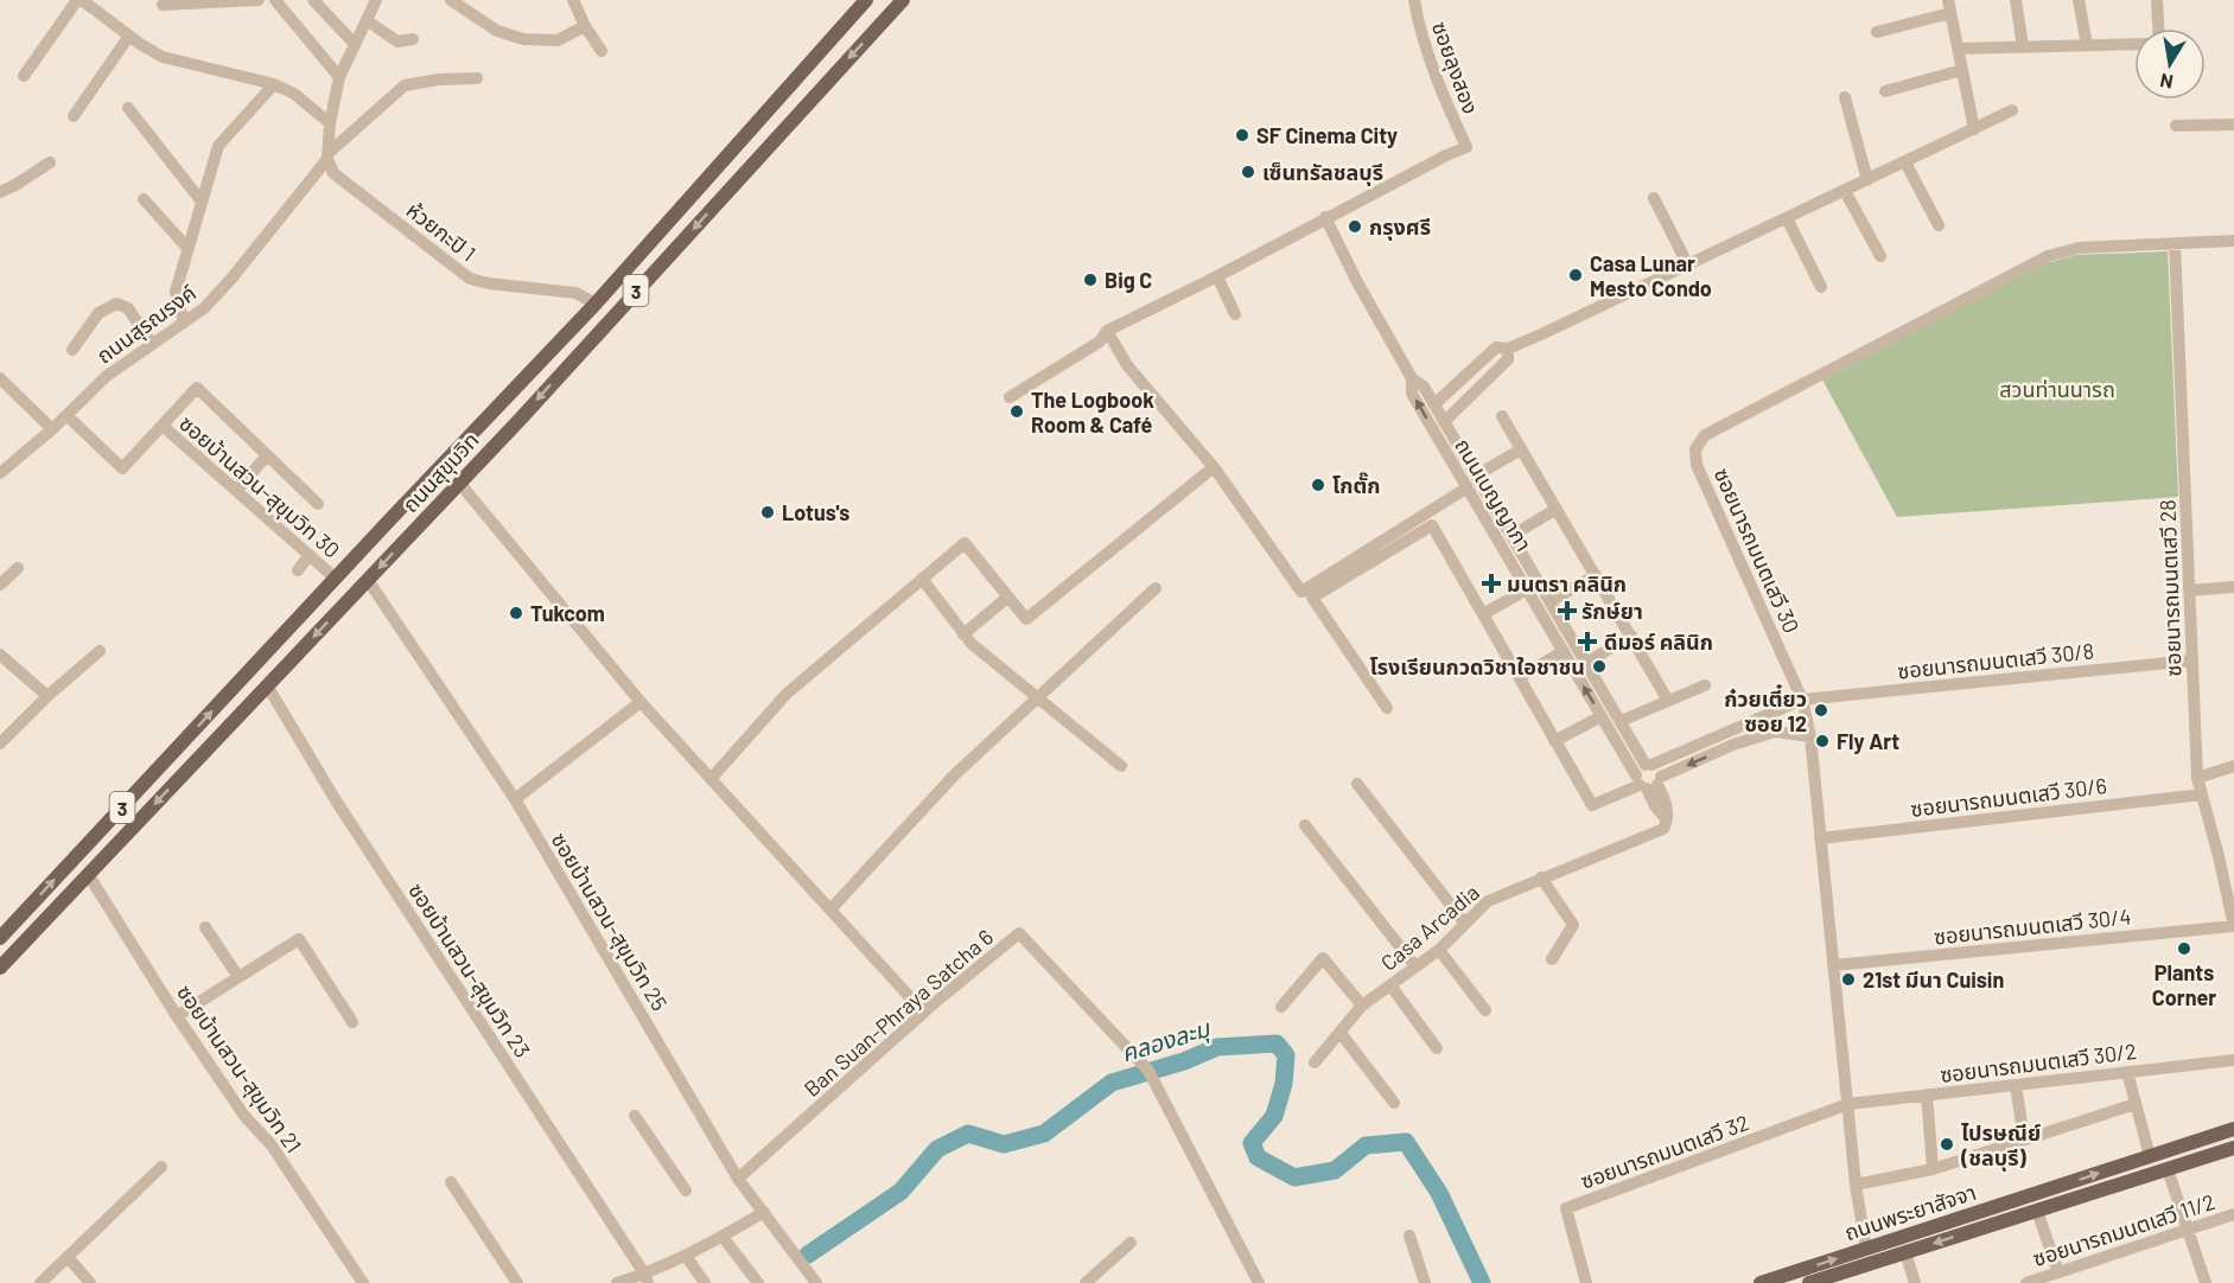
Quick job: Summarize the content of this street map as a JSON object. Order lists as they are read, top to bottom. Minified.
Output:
{"streets":{"main road":["3","ถนนสุขุมวิท","ถนนพระยาสัจจา"],"street":["ซอยลุงสอง","ห้วยกะปิ 1","ถนนสุรณรงค์","ซอยบ้านสวน-สุขุมวิท 30","ถนนเบญญาภา","ซอยนารถมนตเสวี 30","ซอยนารถมนตเสวี 28","ซอยนารถมนตเสวี 30/8","ซอยนารถมนตเสวี 30/6","ซอยบ้านสวน-สุขุมวิท 25","ซอยนารถมนตเสวี 30/4","Casa Arcadia","ซอยบ้านสวน-สุขุมวิท 23","Ban Suan-Phraya Satcha 6","ซอยนารถมนตเสวี 30/2","ซอยบ้านสวน-สุขุมวิท 21","ซอยนารถมนตเสวี 32","ซอยนารถมนตเสวี 11/2"]},"crossings":[["ซอยลุงสอง","ถนนเบญญาภา"],["ห้วยกะปิ 1","ถนนสุรณรงค์"],["ห้วยกะปิ 1","ถนนสุขุมวิท"],["ถนนสุรณรงค์","ซอยบ้านสวน-สุขุมวิท 30"],["ถนนสุขุมวิท","ซอยบ้านสวน-สุขุมวิท 30"],["ถนนสุขุมวิท","ซอยบ้านสวน-สุขุมวิท 25"],["ถนนสุขุมวิท","ซอยบ้านสวน-สุขุมวิท 23"],["ถนนสุขุมวิท","ซอยบ้านสวน-สุขุมวิท 21"],["ถนนเบญญาภา","ซอยนารถมนตเสวี 30/8"],["ถนนเบญญาภา","Casa Arcadia"],["ซอยนารถมนตเสวี 30","ซอยนารถมนตเสวี 28"],["ซอยนารถมนตเสวี 30","ซอยนารถมนตเสวี 30/8"],["ซอยนารถมนตเสวี 30","ซอยนารถมนตเสวี 30/6"],["ซอยนารถมนตเสวี 30","ซอยนารถมนตเสวี 30/4"],["ซอยนารถมนตเสวี 30","ซอยนารถมนตเสวี 30/2"],["ซอยนารถมนตเสวี 30","ซอยนารถมนตเสวี 32"],["ซอยนารถมนตเสวี 30","ถนนพระยาสัจจา"],["ซอยนารถมนตเสวี 28","ซอยนารถมนตเสวี 30/8"],["ซอยนารถมนตเสวี 28","ซอยนารถมนตเสวี 30/6"],["ซอยนารถมนตเสวี 28","ซอยนารถมนตเสวี 30/4"],["ซอยบ้านสวน-สุขุมวิท 25","Ban Suan-Phraya Satcha 6"],["ซอยนารถมนตเสวี 30/2","ซอยนารถมนตเสวี 32"]],"water":["คลองละมุ"],"parks":["สวนท่านนารถ"],"places":{"other":["SF Cinema City","เซ็นทรัลชลบุรี","กรุงศรี","Casa Lunar Mesto Condo","Big C","The Logbook Room & Café","โกตั๊ก","Lotus's","Tukcom","โรงเรียนกวดวิชาใอชาชน","ก๋วยเตี๋ยว ซอย 12","Fly Art","Plants Corner","21st มีนา Cuisin","ไปรษณีย์ (ชลบุรี)"],"health":["มนตรา คลินิก","รักษ์ยา","ดีมอร์ คลินิก"]},"north":"bottom"}
